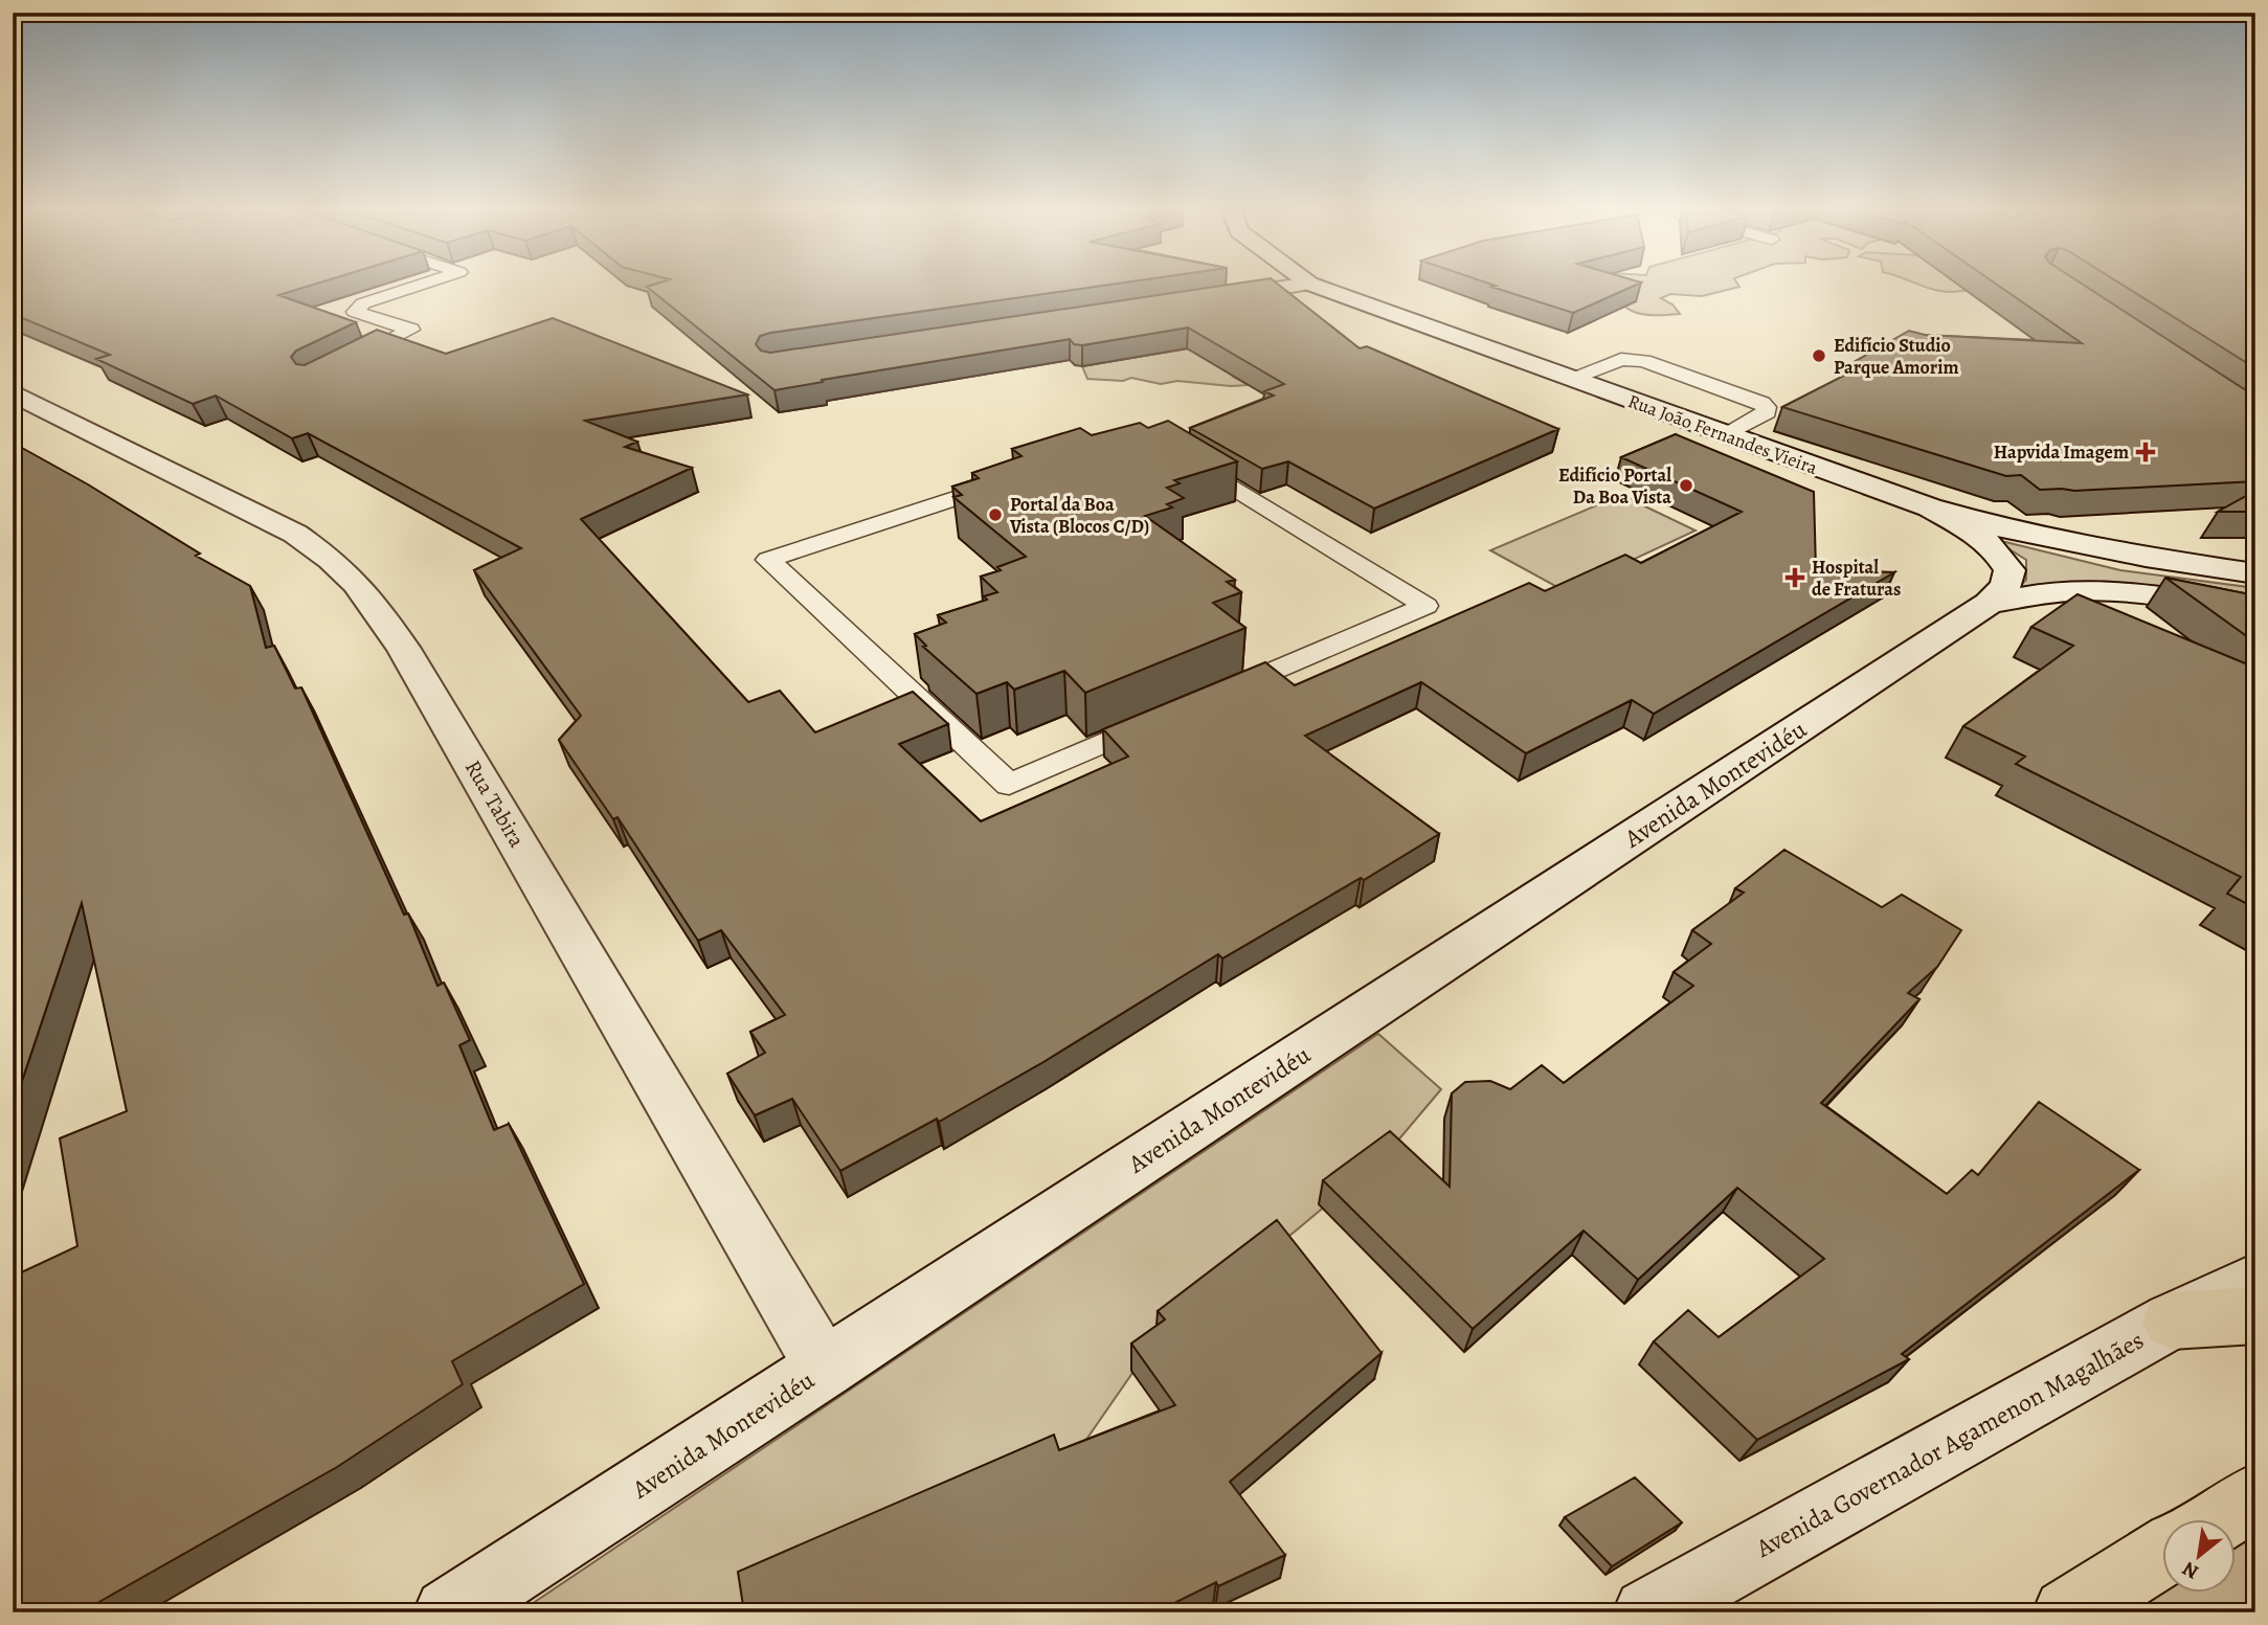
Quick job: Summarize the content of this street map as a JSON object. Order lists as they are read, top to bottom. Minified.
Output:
{"streets":{"main road":["Rua João Fernandes Vieira","Avenida Montevidéu","Rua Tabira","Avenida Governador Agamenon Magalhães"]},"crossings":[["Rua João Fernandes Vieira","Avenida Montevidéu"],["Avenida Montevidéu","Rua Tabira"]],"places":{"other":["Edifício Studio Parque Amorim","Edifício Portal Da Boa Vista","Portal da Boa Vista (Blocos C/D)"],"health":["Hapvida Imagem","Hospital de Fraturas"]},"north":"bottom left"}
